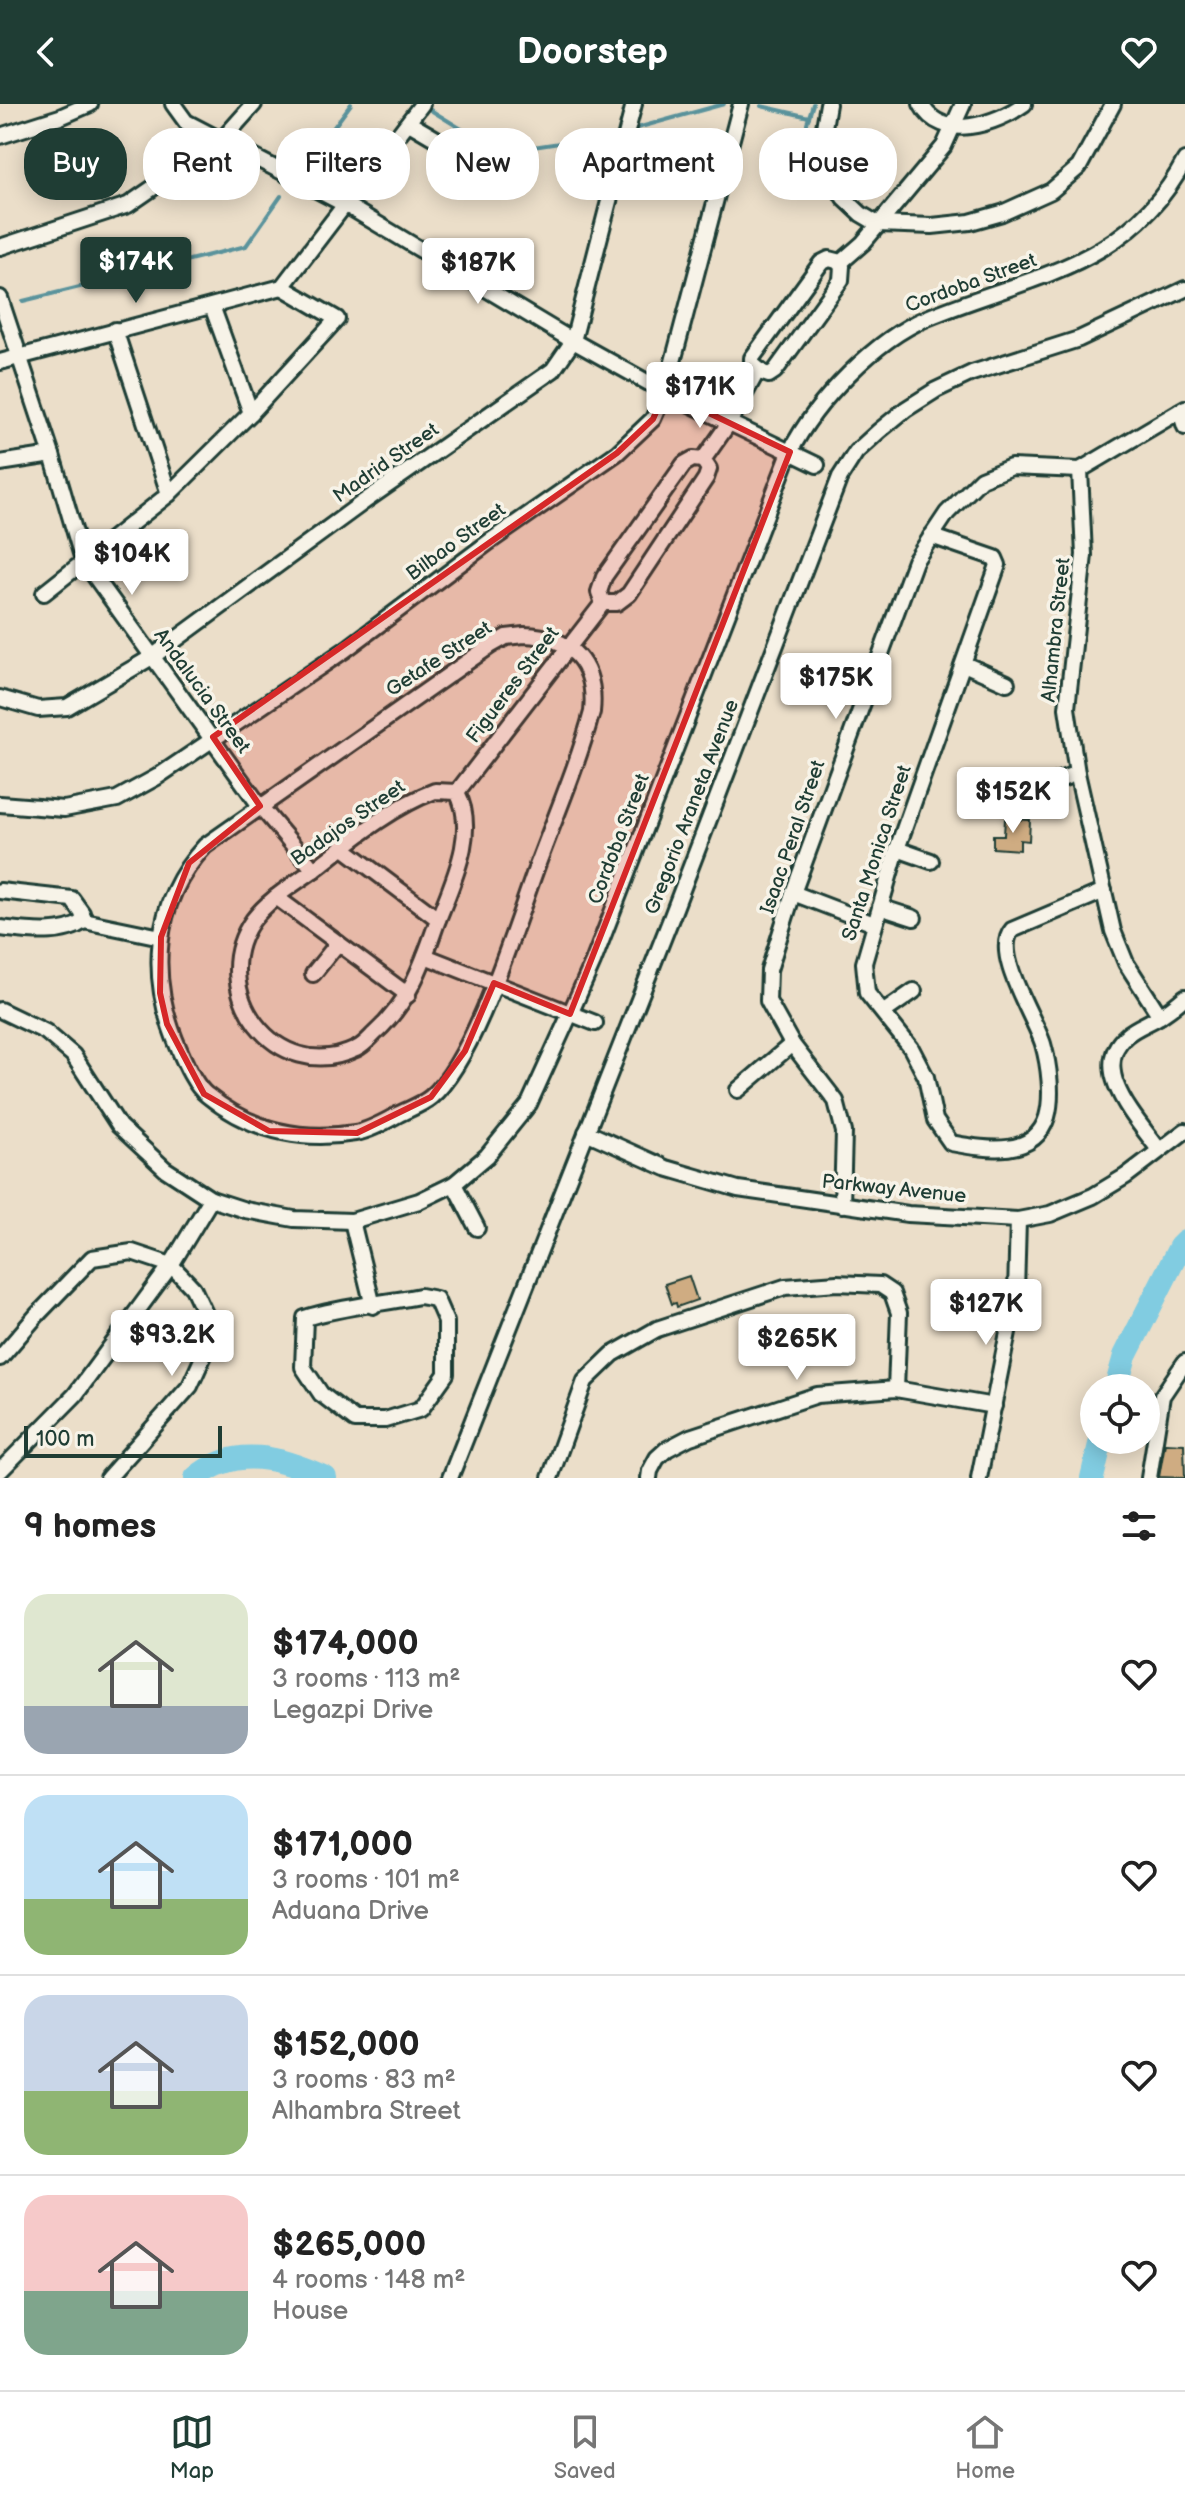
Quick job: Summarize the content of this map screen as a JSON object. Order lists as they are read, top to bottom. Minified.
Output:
{"streets":{"street":["Cordoba Street","Madrid Street","Bilbao Street","Alhambra Street","Getafe Street","Figueres Street","Andalucia Street","Gregorio Araneta Avenue","Badajos Street","Isaac Peral Street","Santa Monica Street","Parkway Avenue"]},"crossings":[["Madrid Street","Andalucia Street"],["Bilbao Street","Andalucia Street"],["Alhambra Street","Isaac Peral Street"],["Alhambra Street","Santa Monica Street"],["Getafe Street","Figueres Street"],["Getafe Street","Andalucia Street"],["Figueres Street","Badajos Street"],["Andalucia Street","Badajos Street"],["Gregorio Araneta Avenue","Parkway Avenue"],["Isaac Peral Street","Santa Monica Street"],["Isaac Peral Street","Parkway Avenue"]],"scale_bar":"100 m","page":{"header":"Doorstep","chip":["Buy","Rent","Filters","New","Apartment","House"],"price":["$174K","$187K","$171K","$104K","$175K","$152K","$127K","$93.2K","$265K"],"scale":"100 m","heading":"9 homes","list":[{"name":"$174,000","note":"3 rooms · 113 m² · Legazpi Drive"},{"name":"$171,000","note":"3 rooms · 101 m² · Aduana Drive"},{"name":"$152,000","note":"3 rooms · 83 m² · Alhambra Street"},{"name":"$265,000","note":"4 rooms · 148 m² · House"}],"tabs":["Map","Saved","Home"]}}
